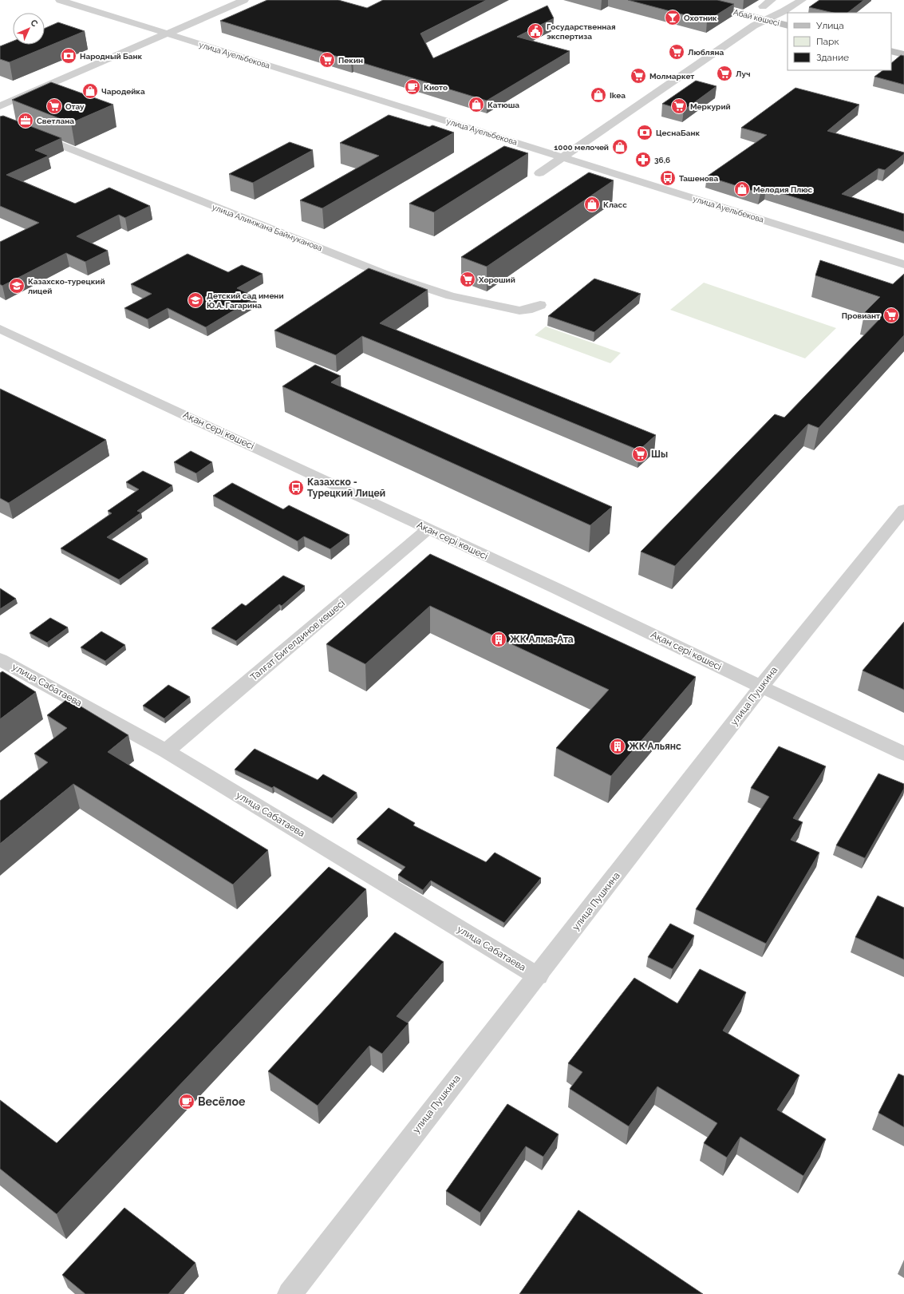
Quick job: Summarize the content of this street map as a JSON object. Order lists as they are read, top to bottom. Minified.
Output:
{"streets":{"main road":["Абай көшесі"],"street":["улица Ауельбекова","улица Алимжана Баймуканова","Ақан сері көшесі","Талғат Бигелдинов көшесі","улица Сабатаева","улица Пушкина"]},"crossings":[["Ақан сері көшесі","Талғат Бигелдинов көшесі"],["Ақан сері көшесі","улица Пушкина"],["Талғат Бигелдинов көшесі","улица Сабатаева"],["улица Сабатаева","улица Пушкина"]],"places":{"bar":["Охотник"],"public building":["Государственная экспертиза"],"supermarket":["Любляна","Пекин","Луч","Молмаркет","Отау","Меркурий","Хороший","Провиант","Шы"],"bank":["Народный Банк","ЦеснаБанк"],"cafe":["Киото","Весёлое"],"shop":["Чародейка","Ikea","Катюша","1000 мелочей","Мелодия Плюс","Класс"],"office":["Светлана"],"pharmacy":["36,6"],"bus stop":["Ташенова","Казахско - Турецкий Лицей"],"school or university":["Казахско-турецкий лицей","Детский сад имени Ю.А. Гагарина"],"building":["ЖК Алма-Ата","ЖК Альянс"]},"legend":["Улица","Парк","Здание"],"north":"top right"}
